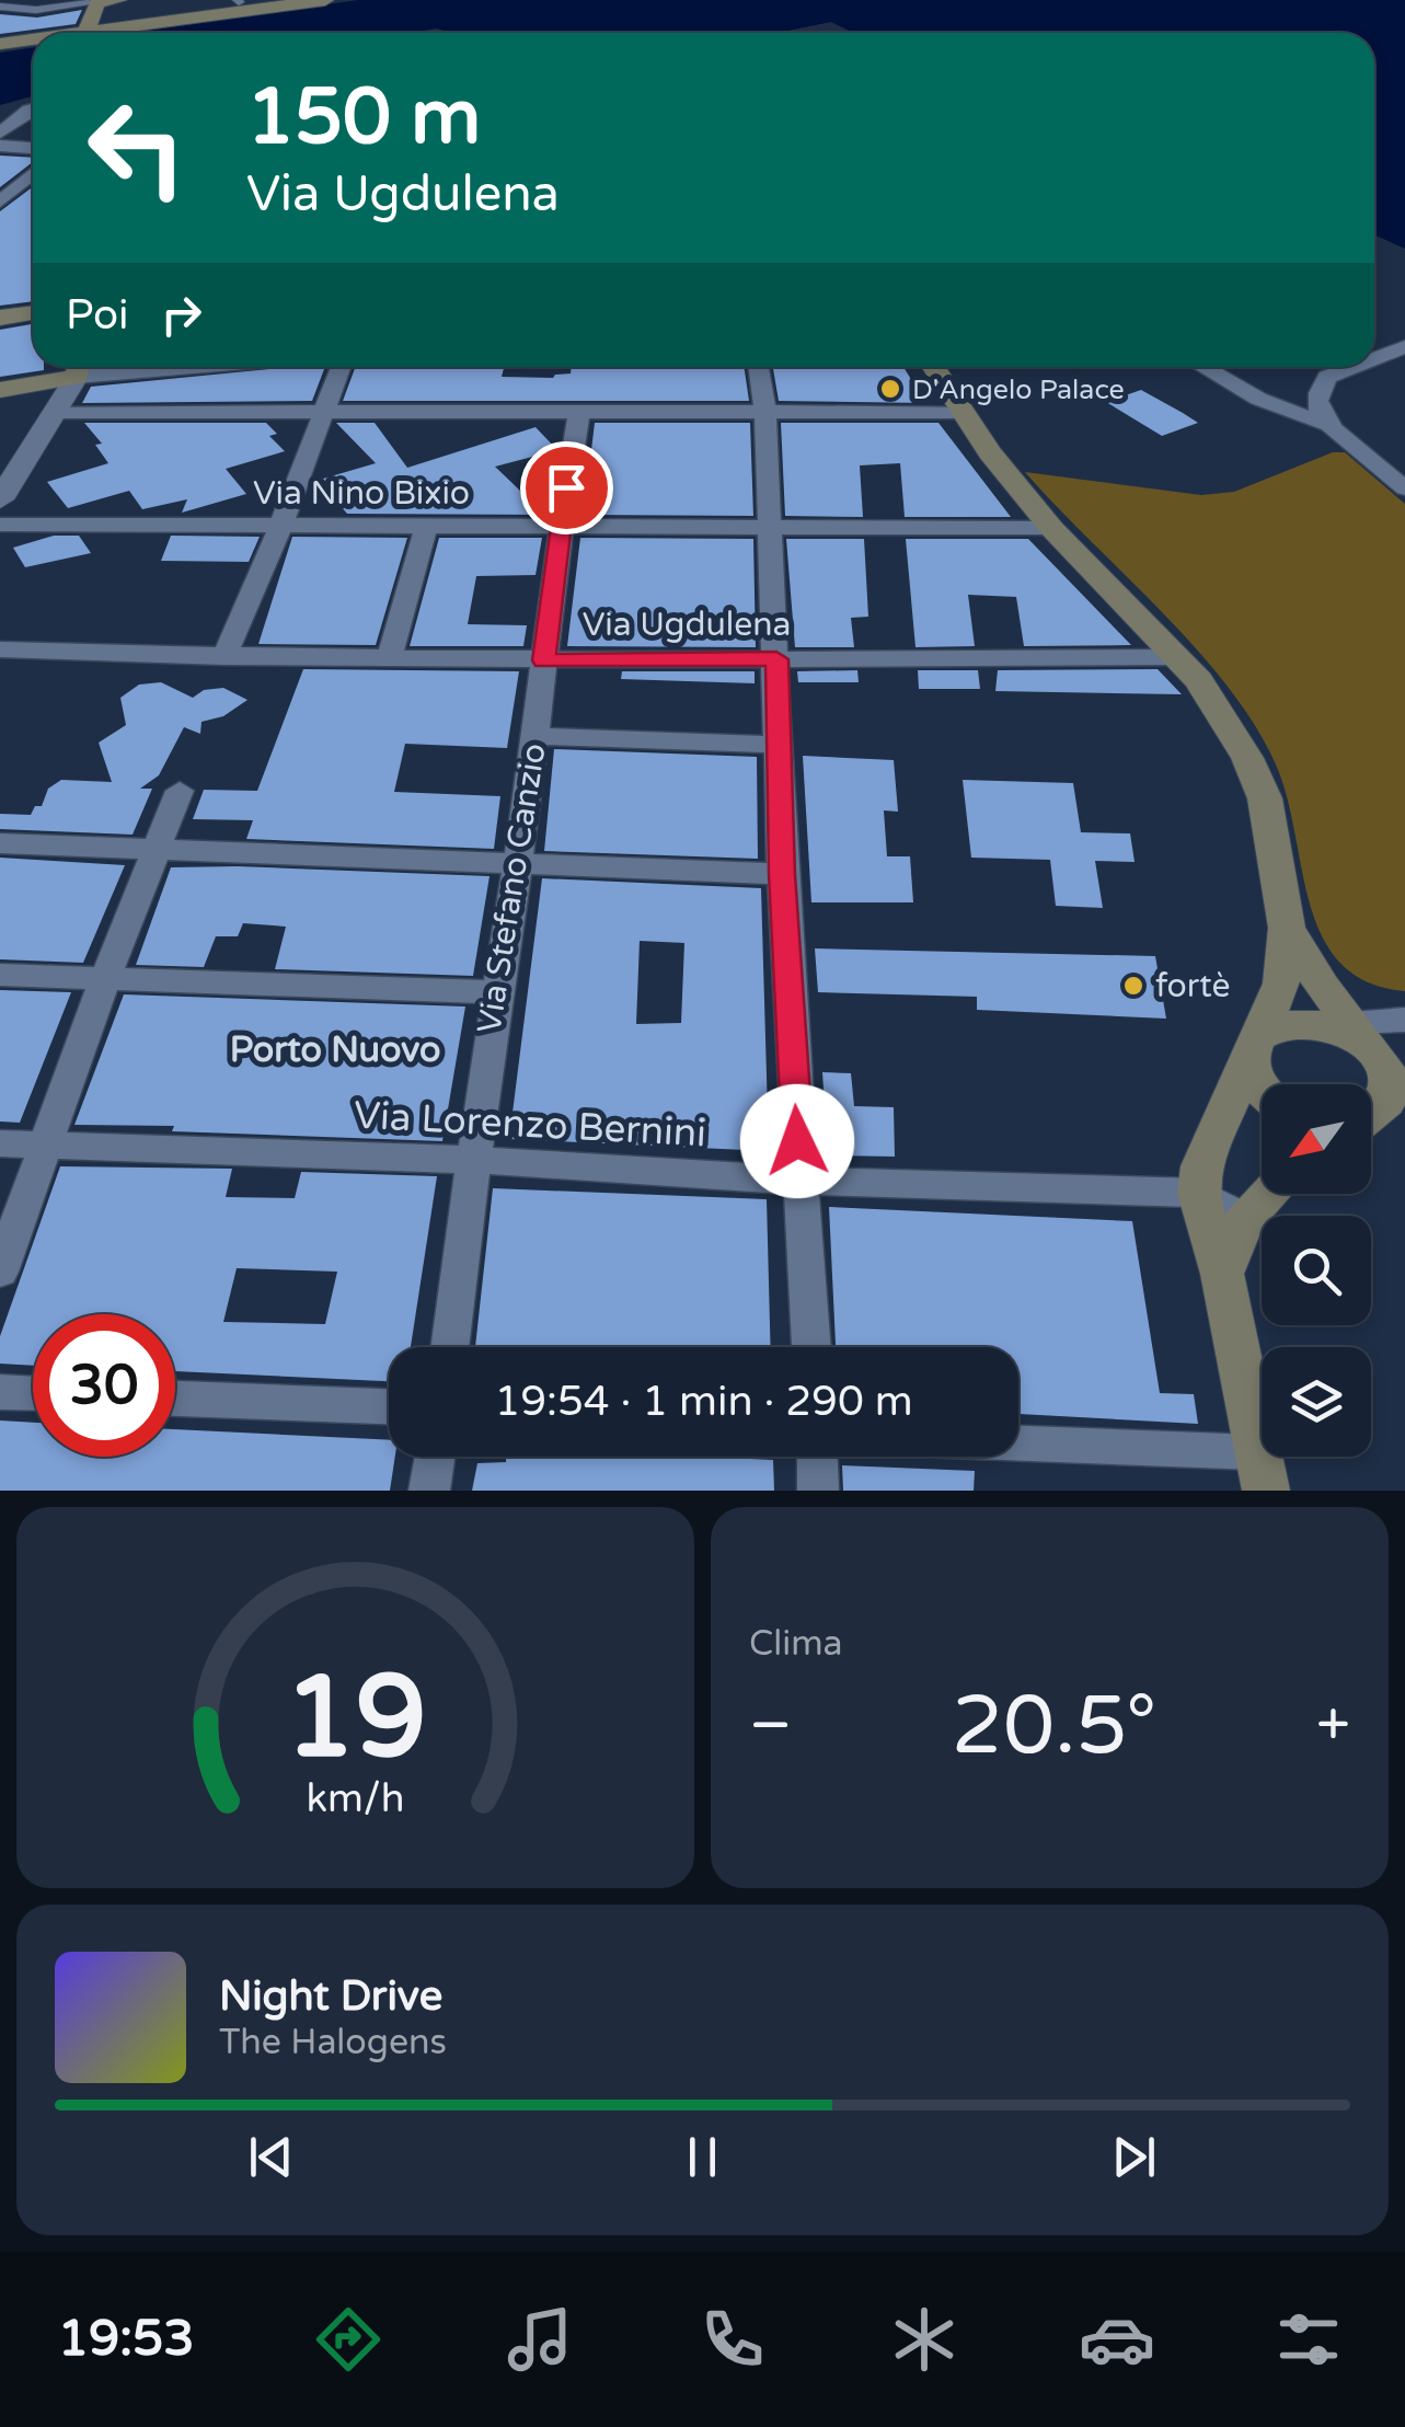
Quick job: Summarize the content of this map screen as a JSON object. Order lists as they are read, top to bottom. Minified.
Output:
{"streets":{"street":["Via Nino Bixio","Via Ugdulena","Via Stefano Canzio","Via Lorenzo Bernini"]},"crossings":[["Via Nino Bixio","Via Stefano Canzio"],["Via Ugdulena","Via Stefano Canzio"],["Via Stefano Canzio","Via Lorenzo Bernini"]],"districts":["Porto Nuovo"],"places":["D'Angelo Palace","fortè"],"north":"bottom left","page":{"turn":["150 m","Via Ugdulena"],"then":"Poi","limit":"30","trip":"19:54 · 1 min · 290 m","tile":"Clima","heat":["−","20.5°","+"],"song":["Night Drive","The Halogens"],"tabs":"19:53","gauge":["19","km/h"]}}
